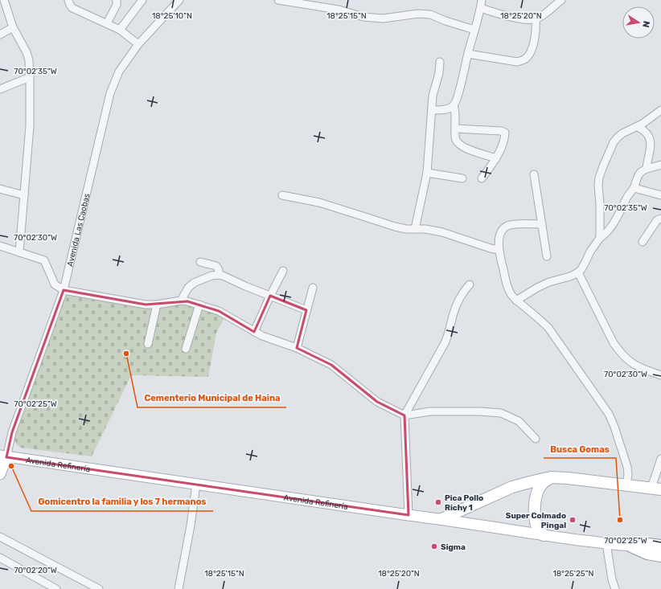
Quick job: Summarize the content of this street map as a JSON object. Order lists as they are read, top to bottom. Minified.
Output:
{"streets":{"main road":["Avenida Las Caobas","Avenida Refinería"]},"crossings":[["Avenida Las Caobas","Avenida Refinería"]],"places":["Cementerio Municipal de Haina","Gomicentro la familia y los 7 hermanos","Pica Pollo Richy 1","Super Colmado Pingal","Busca Gomas","Sigma"],"north":"right","coordinates":["18°25'10\"N","18°25'15\"N","18°25'20\"N","70°02'35\"W","70°02'30\"W","70°02'25\"W","70°02'20\"W","18°25'25\"N"]}
